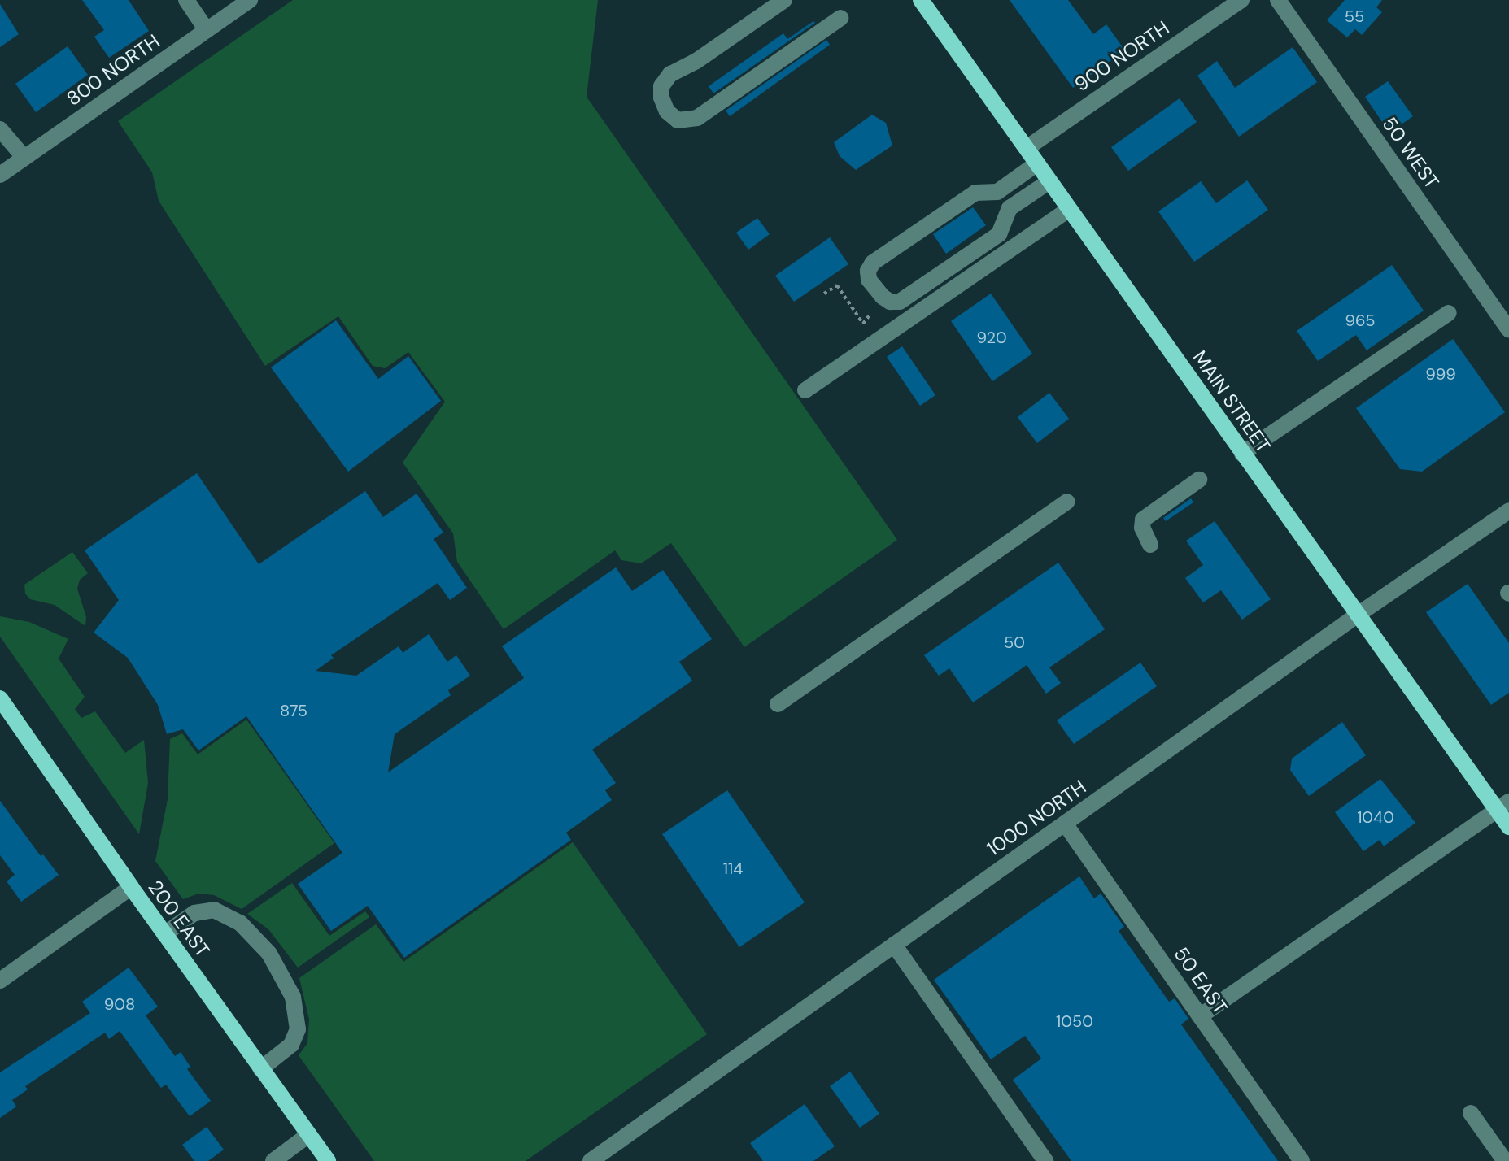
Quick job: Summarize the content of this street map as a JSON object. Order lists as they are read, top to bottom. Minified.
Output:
{"streets":{"main road":["MAIN STREET","200 EAST"],"street":["900 NORTH","800 NORTH","50 WEST","1000 NORTH","50 EAST"]},"crossings":[["900 NORTH","MAIN STREET"],["MAIN STREET","1000 NORTH"],["1000 NORTH","50 EAST"]],"house_numbers":["55","965","920","999","50","875","1040","114","908","1050"]}
